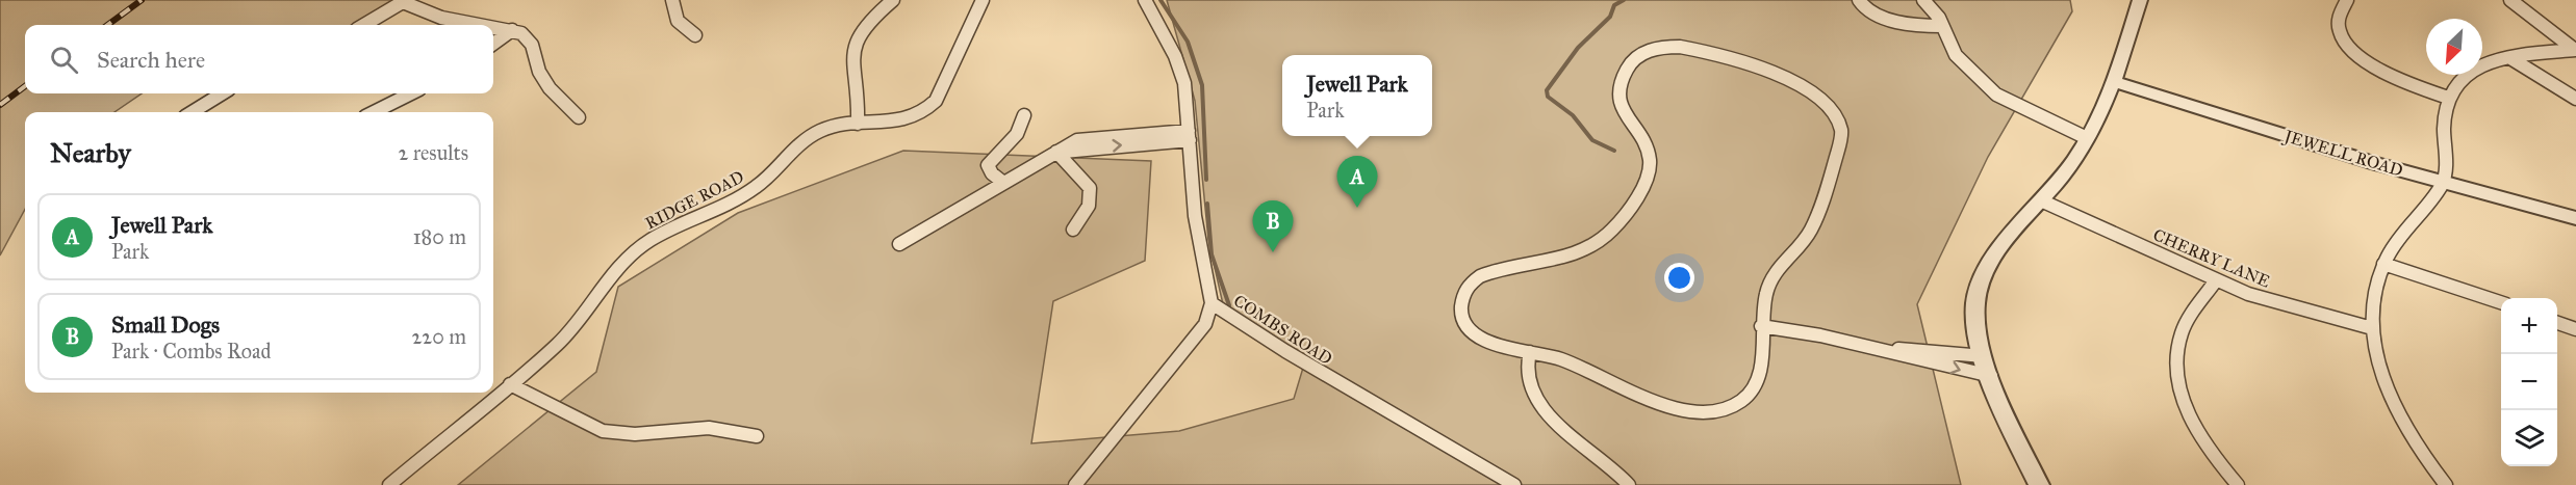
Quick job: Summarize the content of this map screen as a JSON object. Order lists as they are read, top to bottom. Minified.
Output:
{"streets":{"street":["JEWELL ROAD","RIDGE ROAD","CHERRY LANE","COMBS ROAD"]},"north":"bottom left","page":{"search":"Search here","popup":["Jewell Park","Park"],"heading":["Nearby","2 results"],"pins":["A","B"],"list":[{"mark":"A","name":"Jewell Park","note":"Park","value":"180 m"},{"mark":"B","name":"Small Dogs","note":"Park · Combs Road","value":"220 m"}],"map_buttons":["+","−"]}}
